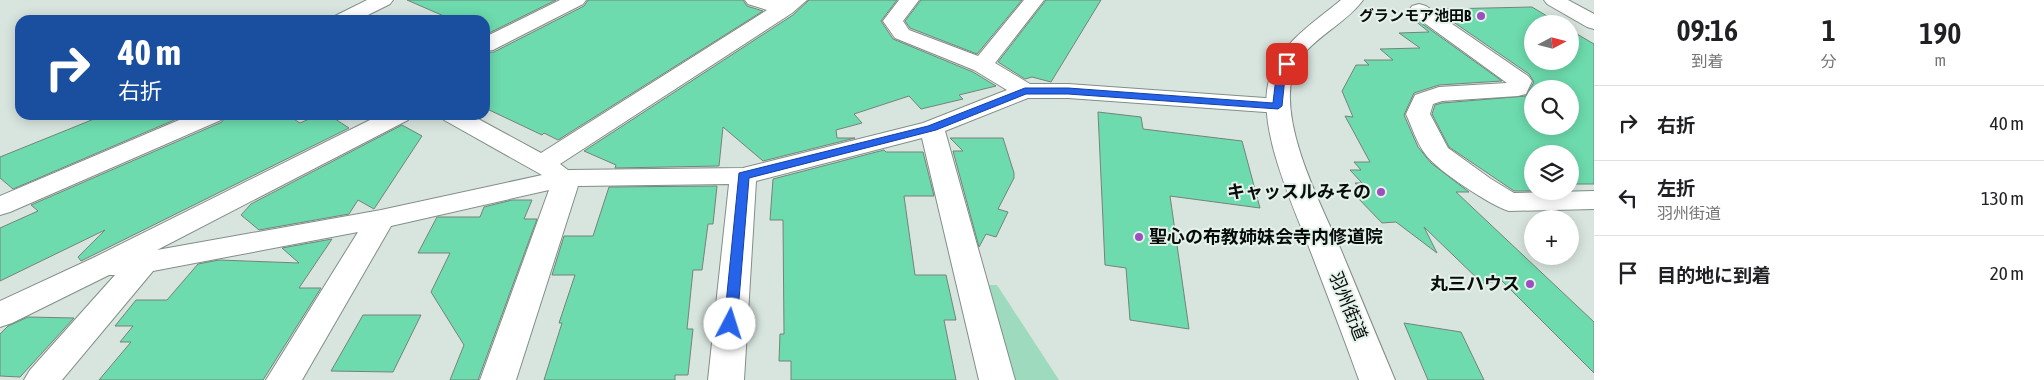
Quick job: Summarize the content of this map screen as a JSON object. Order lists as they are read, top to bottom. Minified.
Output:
{"streets":{"street":["羽州街道"]},"places":["グランモア池田B","キャッスルみその","聖心の布教姉妹会寺内修道院","丸三ハウス"],"north":"right","page":{"eta":["09:16","到着","1","分","190","m"],"map_buttons":"+","turn":["40 m","右折"],"list":[{"name":"右折","value":"40 m"},{"name":"左折","note":"羽州街道","value":"130 m"},{"name":"目的地に到着","value":"20 m"}]}}
